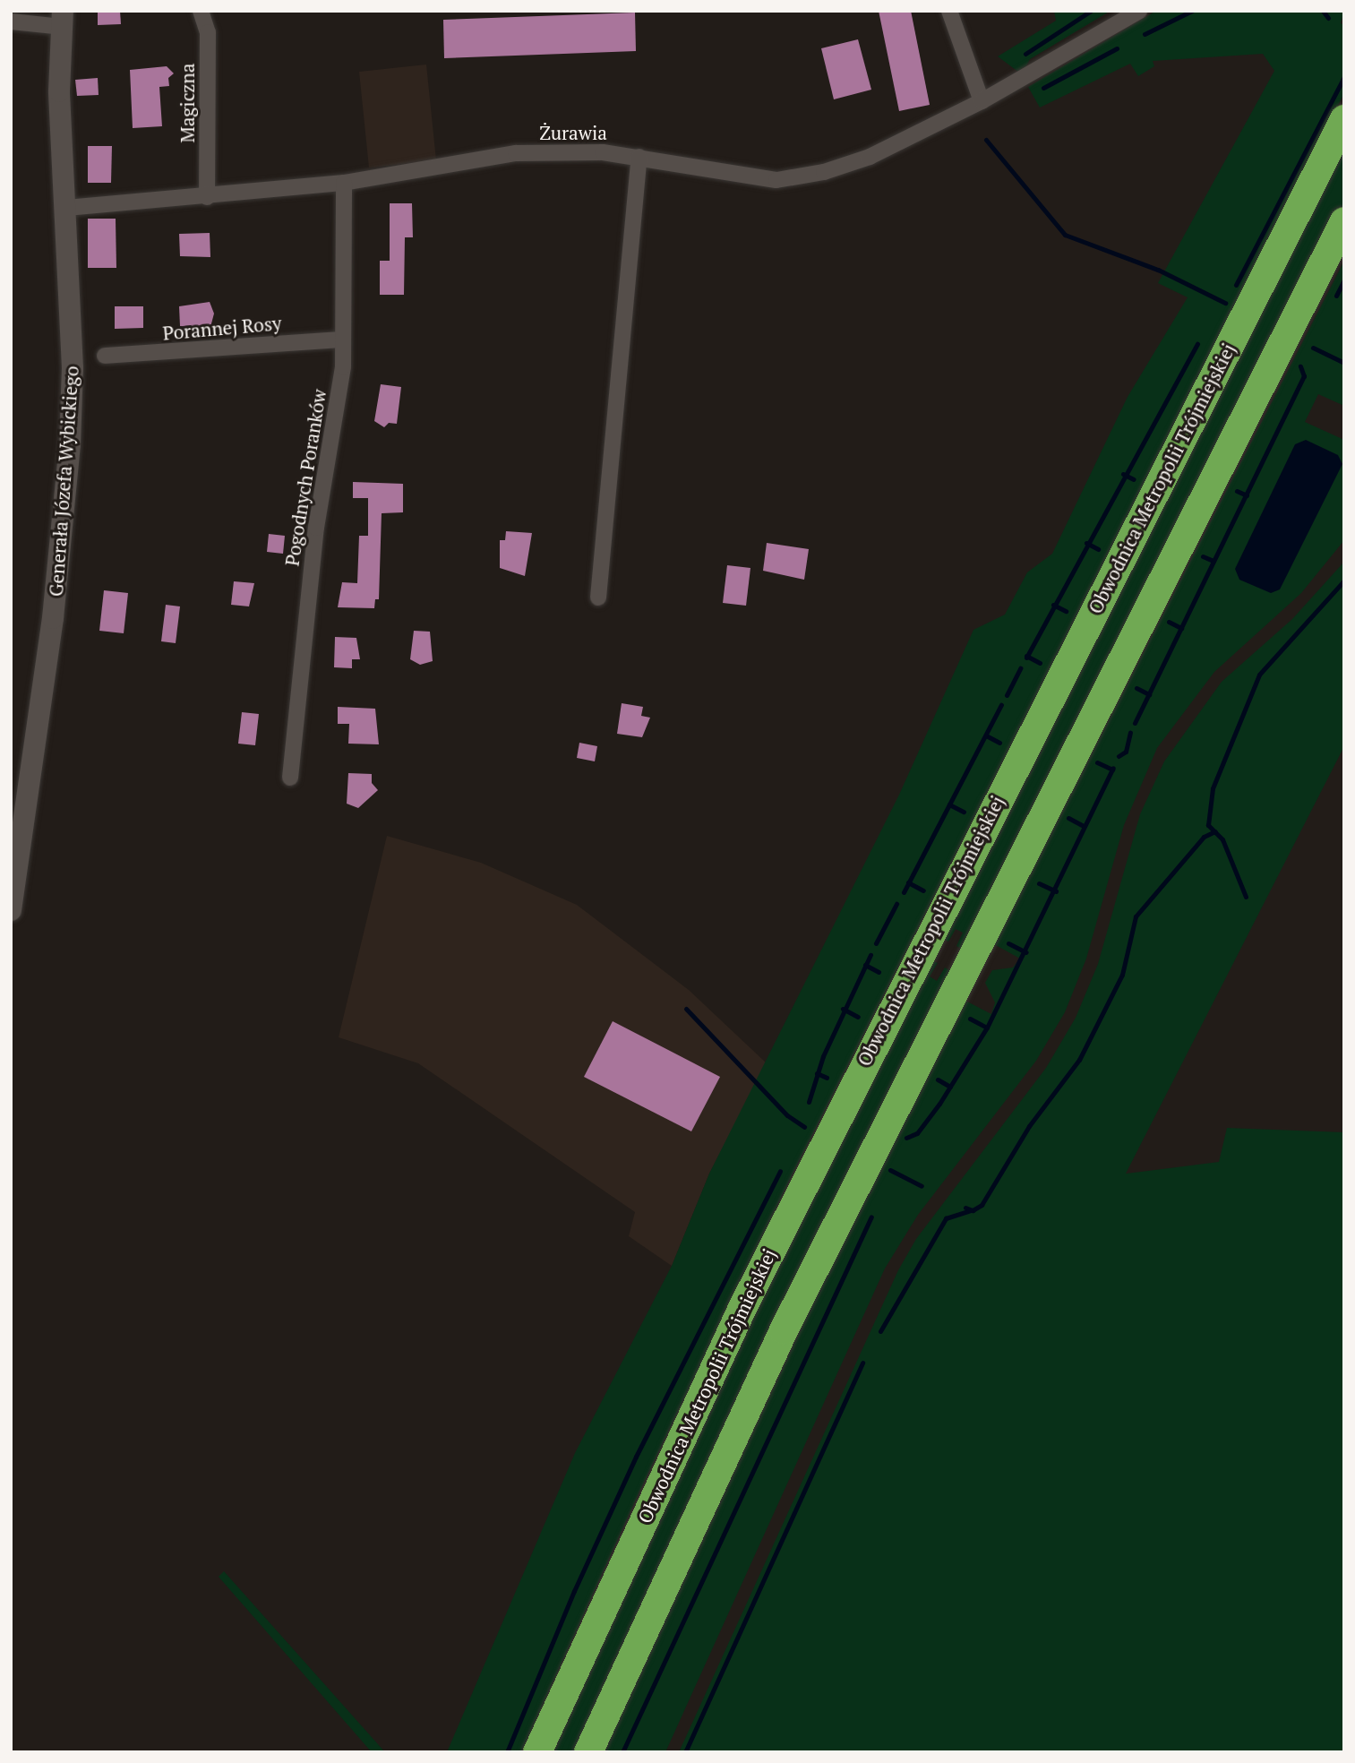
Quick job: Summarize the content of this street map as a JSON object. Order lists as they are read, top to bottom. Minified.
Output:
{"streets":{"highway":["Obwodnica Metropolii Trójmiejskiej"],"main road":["Generała Józefa Wybickiego"],"street":["Magiczna","Żurawia","Porannej Rosy","Pogodnych Poranków"]},"crossings":[["Magiczna","Żurawia"],["Żurawia","Pogodnych Poranków"],["Żurawia","Generała Józefa Wybickiego"],["Porannej Rosy","Pogodnych Poranków"]]}
